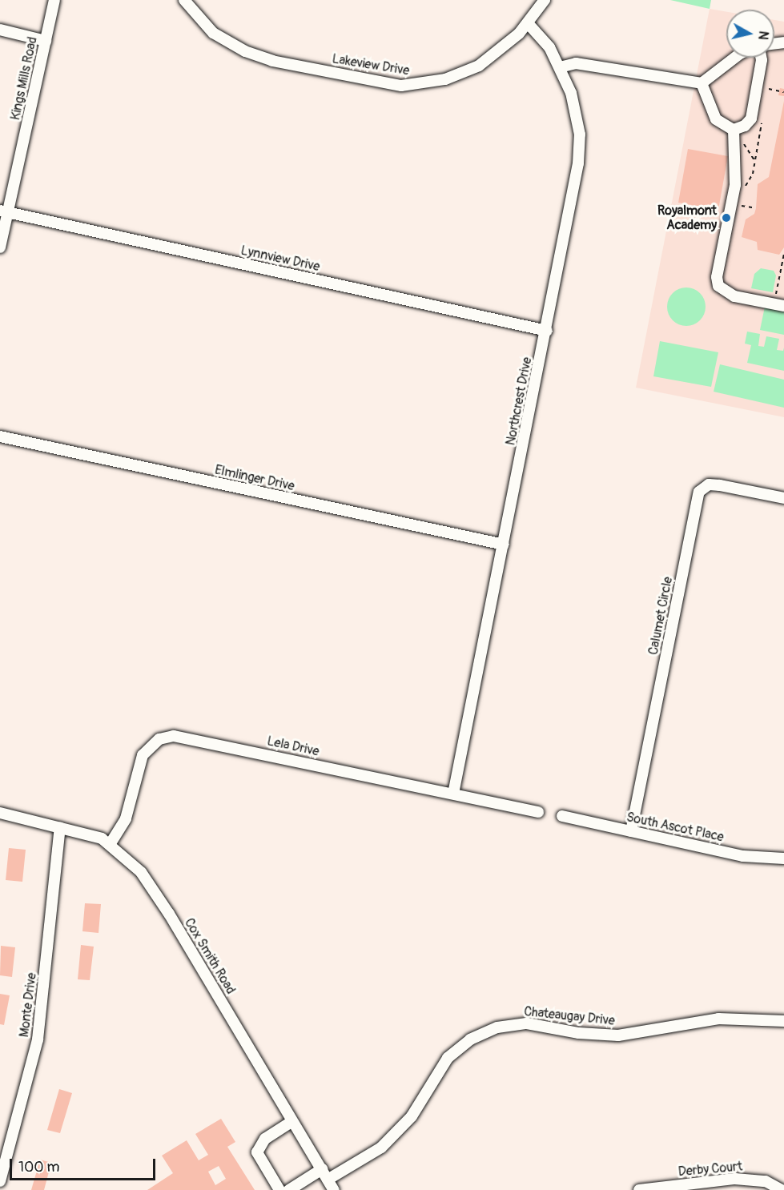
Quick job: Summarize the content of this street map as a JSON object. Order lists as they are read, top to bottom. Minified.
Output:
{"streets":{"street":["Lakeview Drive","Kings Mills Road","Lynnview Drive","Northcrest Drive","Elmlinger Drive","Calumet Circle","Lela Drive","South Ascot Place","Cox Smith Road","Monte Drive","Chateaugay Drive","Derby Court"]},"crossings":[["Lakeview Drive","Northcrest Drive"],["Kings Mills Road","Lynnview Drive"],["Lynnview Drive","Northcrest Drive"],["Northcrest Drive","Elmlinger Drive"],["Northcrest Drive","Lela Drive"],["Calumet Circle","South Ascot Place"],["Lela Drive","Cox Smith Road"],["Cox Smith Road","Monte Drive"],["Cox Smith Road","Chateaugay Drive"]],"places":["Royalmont Academy"],"scale_bar":"100 m","north":"right"}
